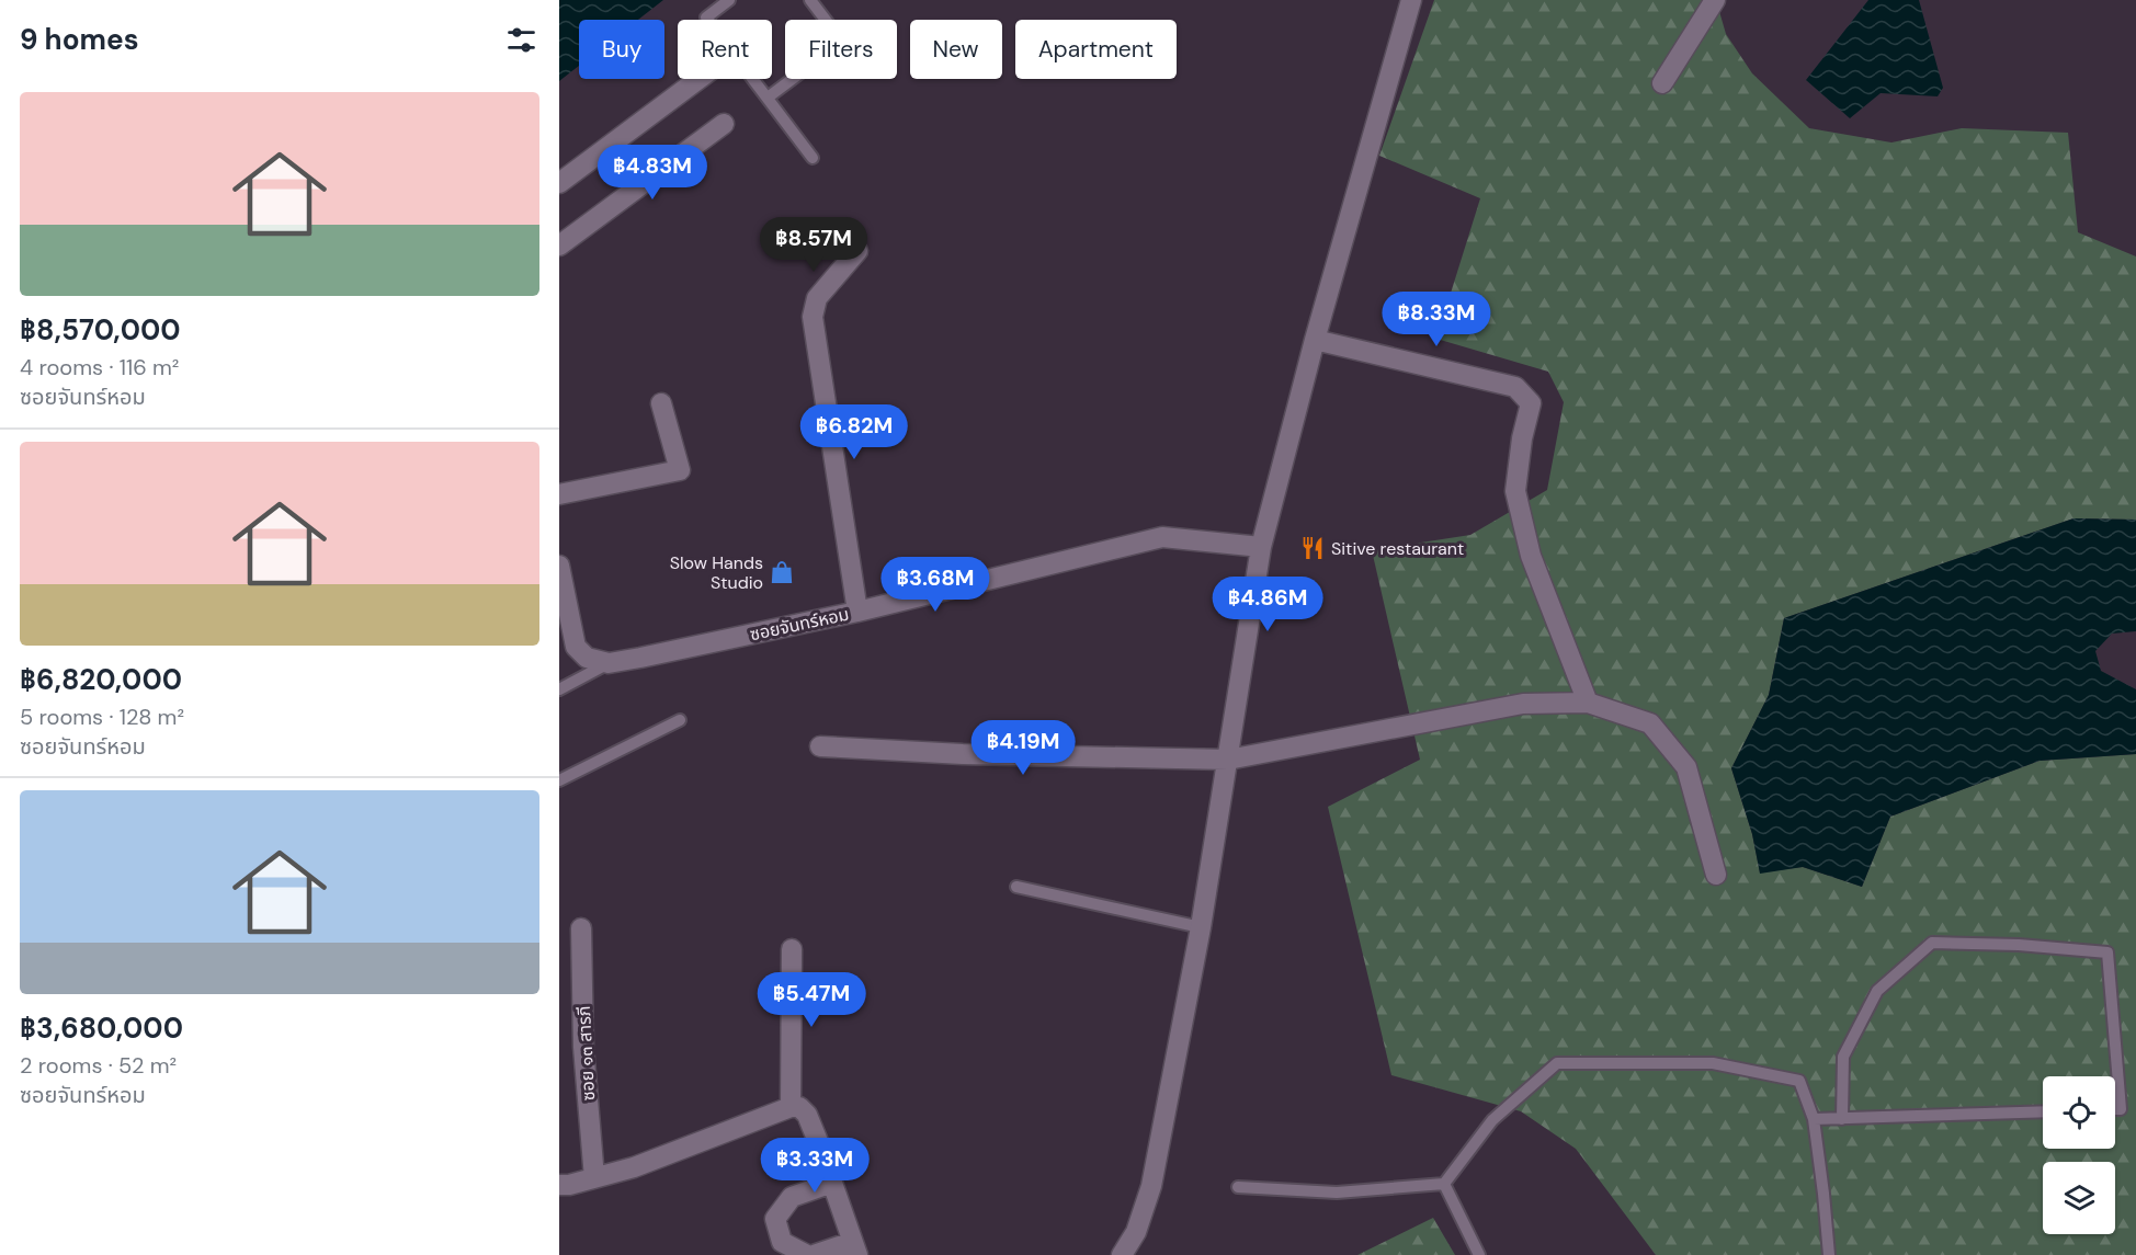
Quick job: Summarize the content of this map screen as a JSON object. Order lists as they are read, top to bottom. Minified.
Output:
{"streets":{"street":["ซอยจันทร์หอม","ซอย ๑๓ สารภี"]},"places":{"restaurant":["Sitive restaurant"],"shop":["Slow Hands Studio"]},"page":{"heading":"9 homes","chip":["Buy","Rent","Filters","New","Apartment"],"list":[{"name":"฿8,570,000","note":"4 rooms · 116 m² · ซอยจันทร์หอม"},{"name":"฿6,820,000","note":"5 rooms · 128 m² · ซอยจันทร์หอม"},{"name":"฿3,680,000","note":"2 rooms · 52 m² · ซอยจันทร์หอม"}],"price":["฿4.83M","฿8.57M","฿8.33M","฿6.82M","฿3.68M","฿4.86M","฿4.19M","฿5.47M","฿3.33M"]}}
